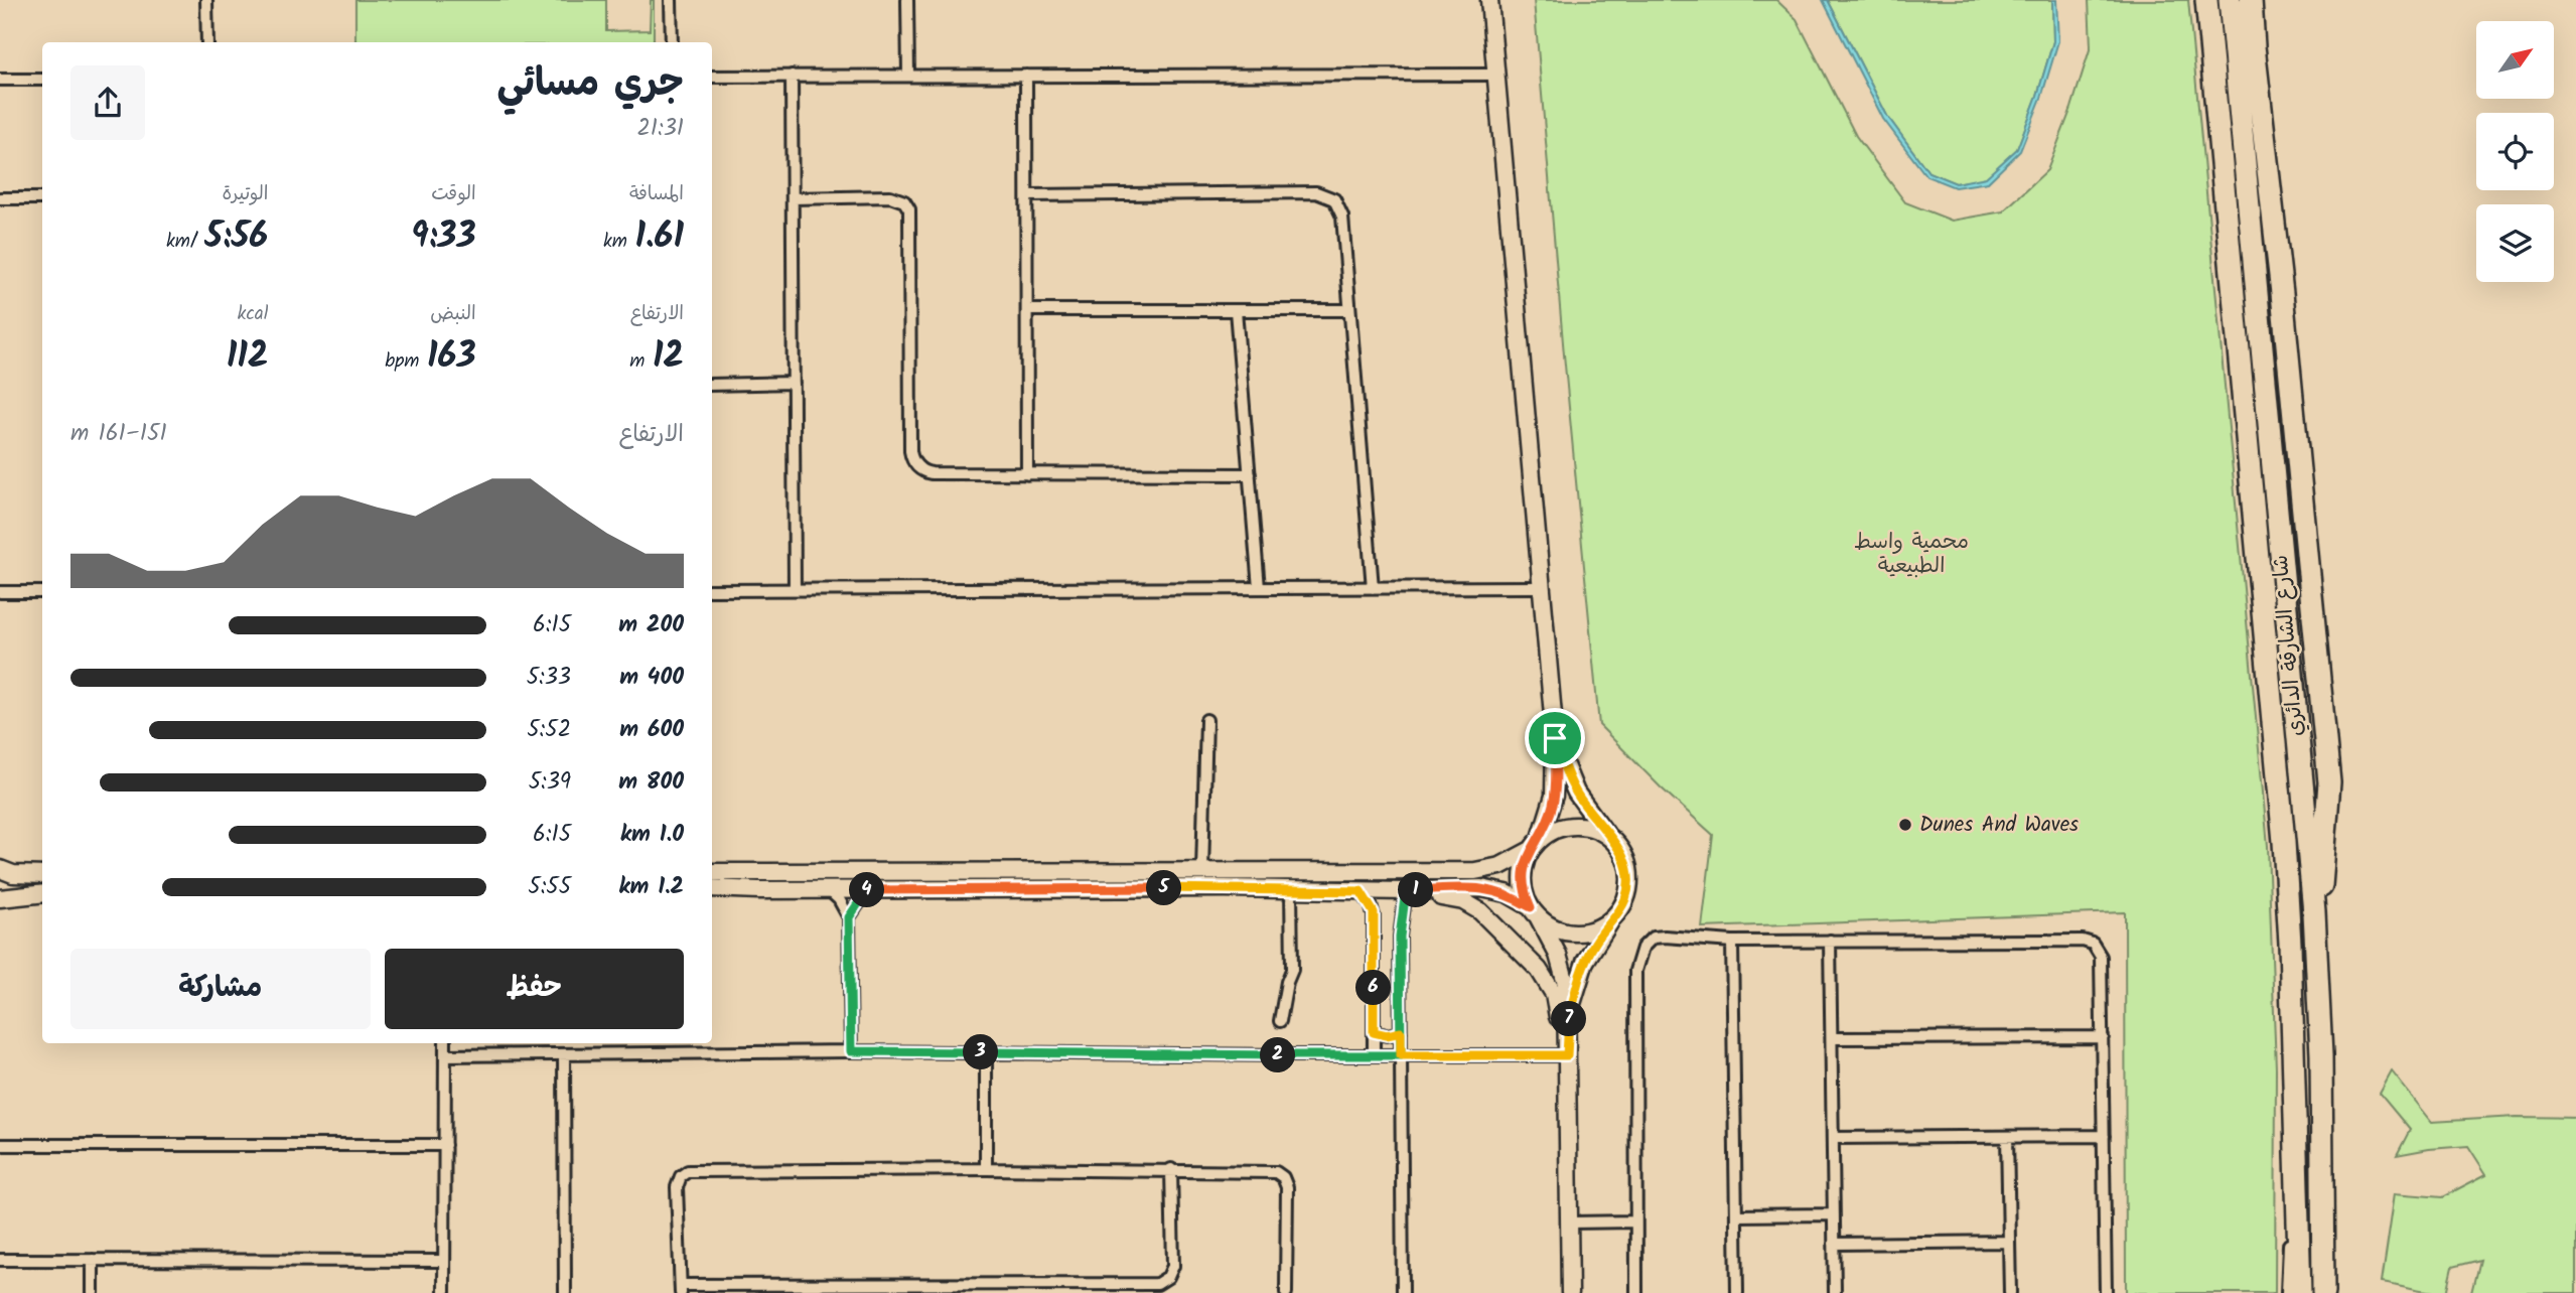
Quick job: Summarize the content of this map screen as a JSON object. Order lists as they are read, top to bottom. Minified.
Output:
{"streets":{"highway":["شارع الشارقة الدائري"]},"parks":["محمية واسط الطبيعية"],"places":["Dunes And Waves"],"north":"top right","page":{"heading":["جري مسائي","21:31"],"stats":[["المسافة","1.61 km"],["الوقت","9:33"],["الوتيرة","5:56 /km"],["الارتفاع","12 m"],["النبض","163 bpm"],["kcal","112"]],"chart":["الارتفاع","151–161 m"],"list":[{"name":"200 m","note":"6:15"},{"name":"400 m","note":"5:33"},{"name":"600 m","note":"5:52"},{"name":"800 m","note":"5:39"},{"name":"1.0 km","note":"6:15"},{"name":"1.2 km","note":"5:55"}],"pins":["5","1","4","6","7","3","2"],"buttons":["حفظ","مشاركة"]}}
